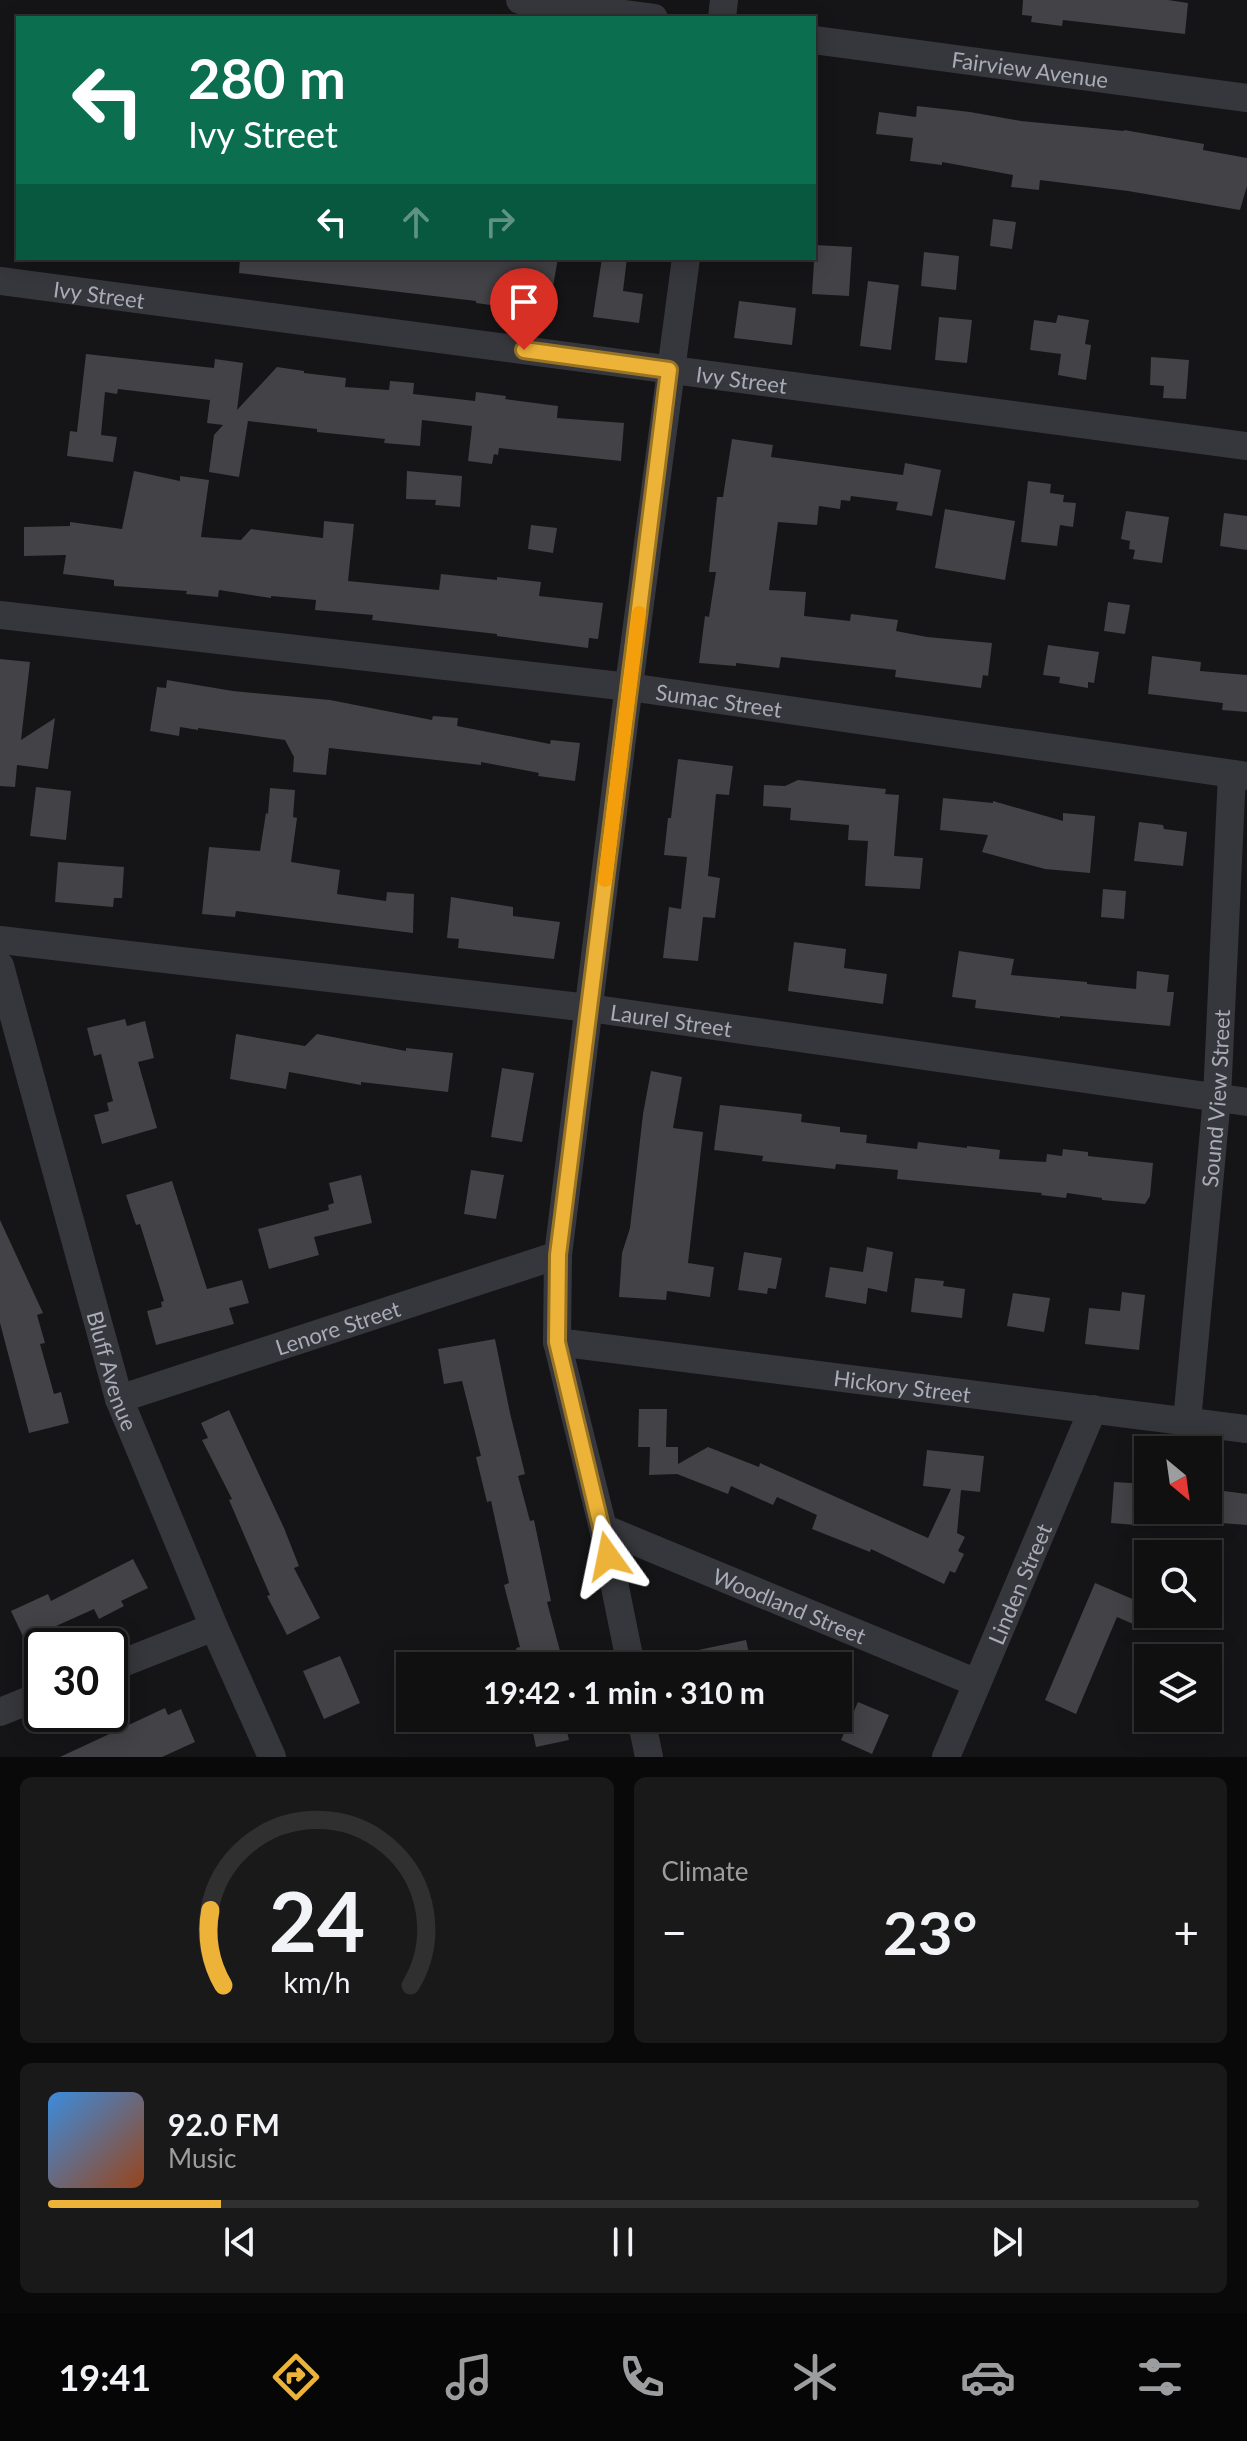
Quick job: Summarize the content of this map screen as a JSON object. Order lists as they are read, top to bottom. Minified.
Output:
{"streets":{"street":["Fairview Avenue","Ivy Street","Sumac Street","Laurel Street","Sound View Street","Lenore Street","Bluff Avenue","Hickory Street","Linden Street","Woodland Street"]},"crossings":[["Sumac Street","Sound View Street"],["Laurel Street","Sound View Street"],["Sound View Street","Hickory Street"],["Lenore Street","Bluff Avenue"],["Hickory Street","Linden Street"],["Linden Street","Woodland Street"]],"north":"bottom right","page":{"turn":["280 m","Ivy Street"],"limit":"30","trip":"19:42 · 1 min · 310 m","tile":"Climate","heat":["−","23°","+"],"song":["92.0 FM","Music"],"tabs":"19:41","gauge":["24","km/h"]}}
